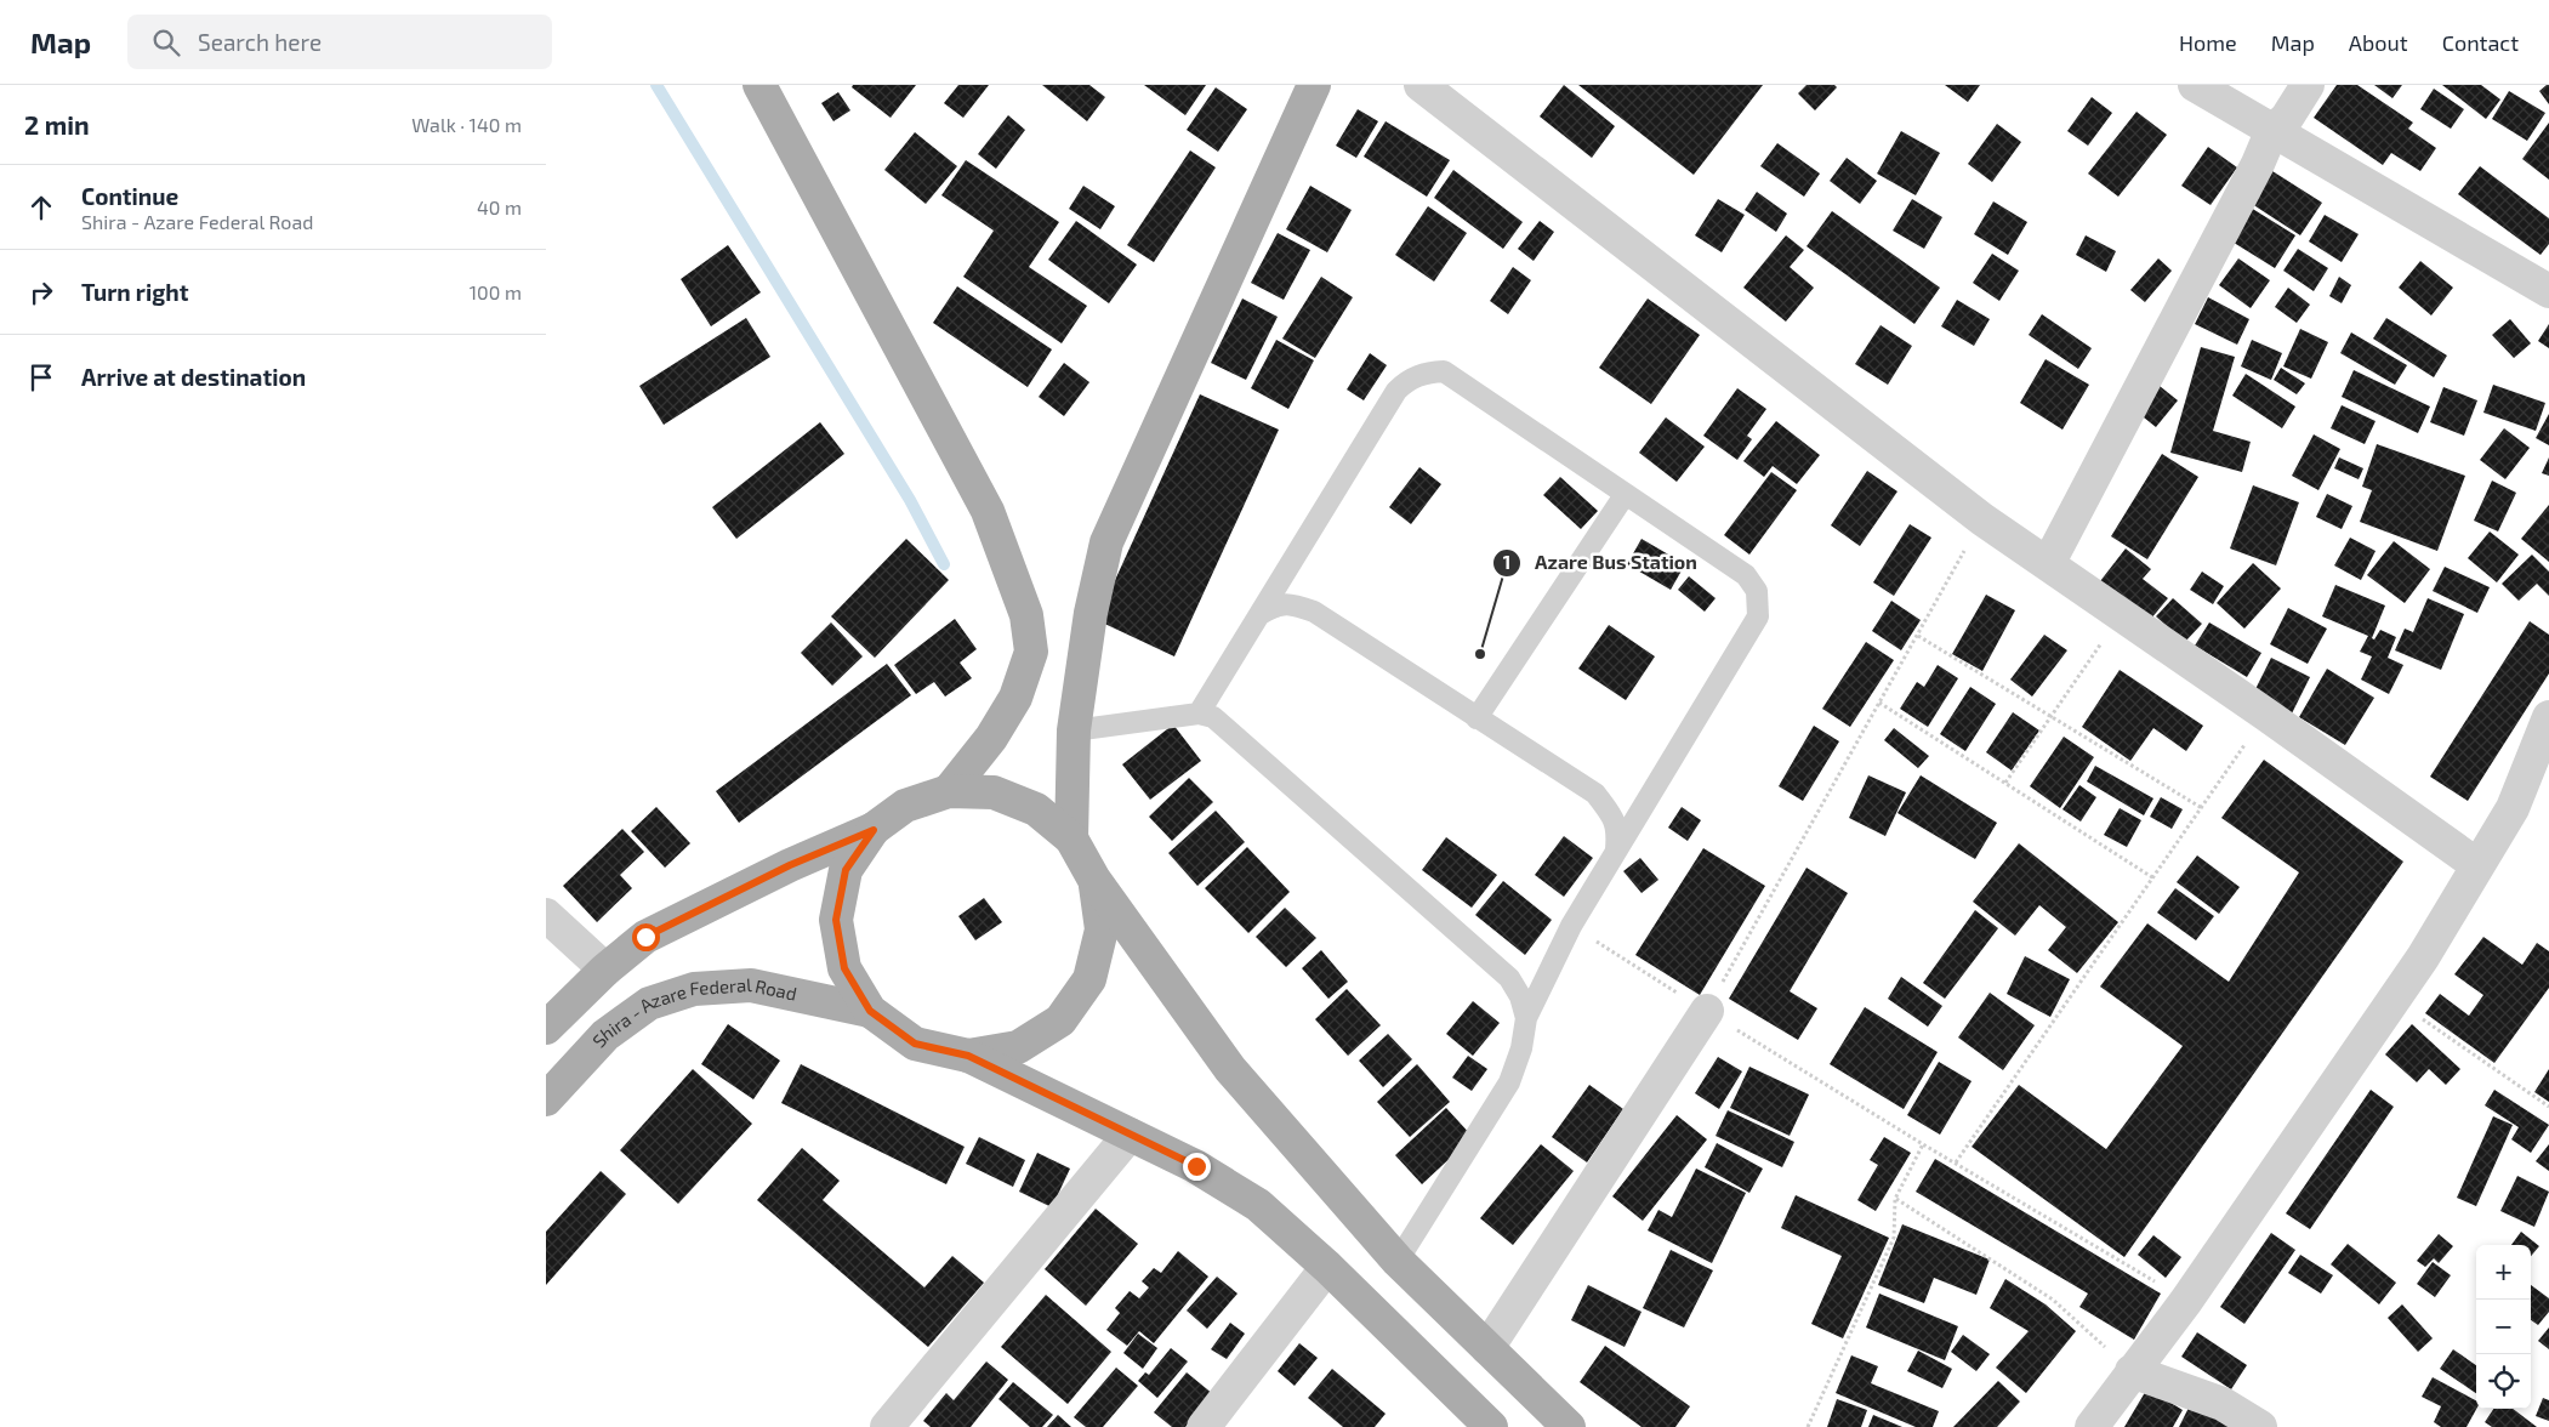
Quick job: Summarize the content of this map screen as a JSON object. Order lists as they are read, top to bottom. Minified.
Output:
{"streets":{"main road":["Shira - Azare Federal Road"]},"places":["Azare Bus Station"],"page":{"header":"Map","search":"Search here","nav":["Home","Map","About","Contact"],"heading":["2 min","Walk · 140 m"],"list":[["Continue","Shira - Azare Federal Road","40 m"],["Turn right","100 m"],"Arrive at destination"],"map_buttons":["+","−"]}}
